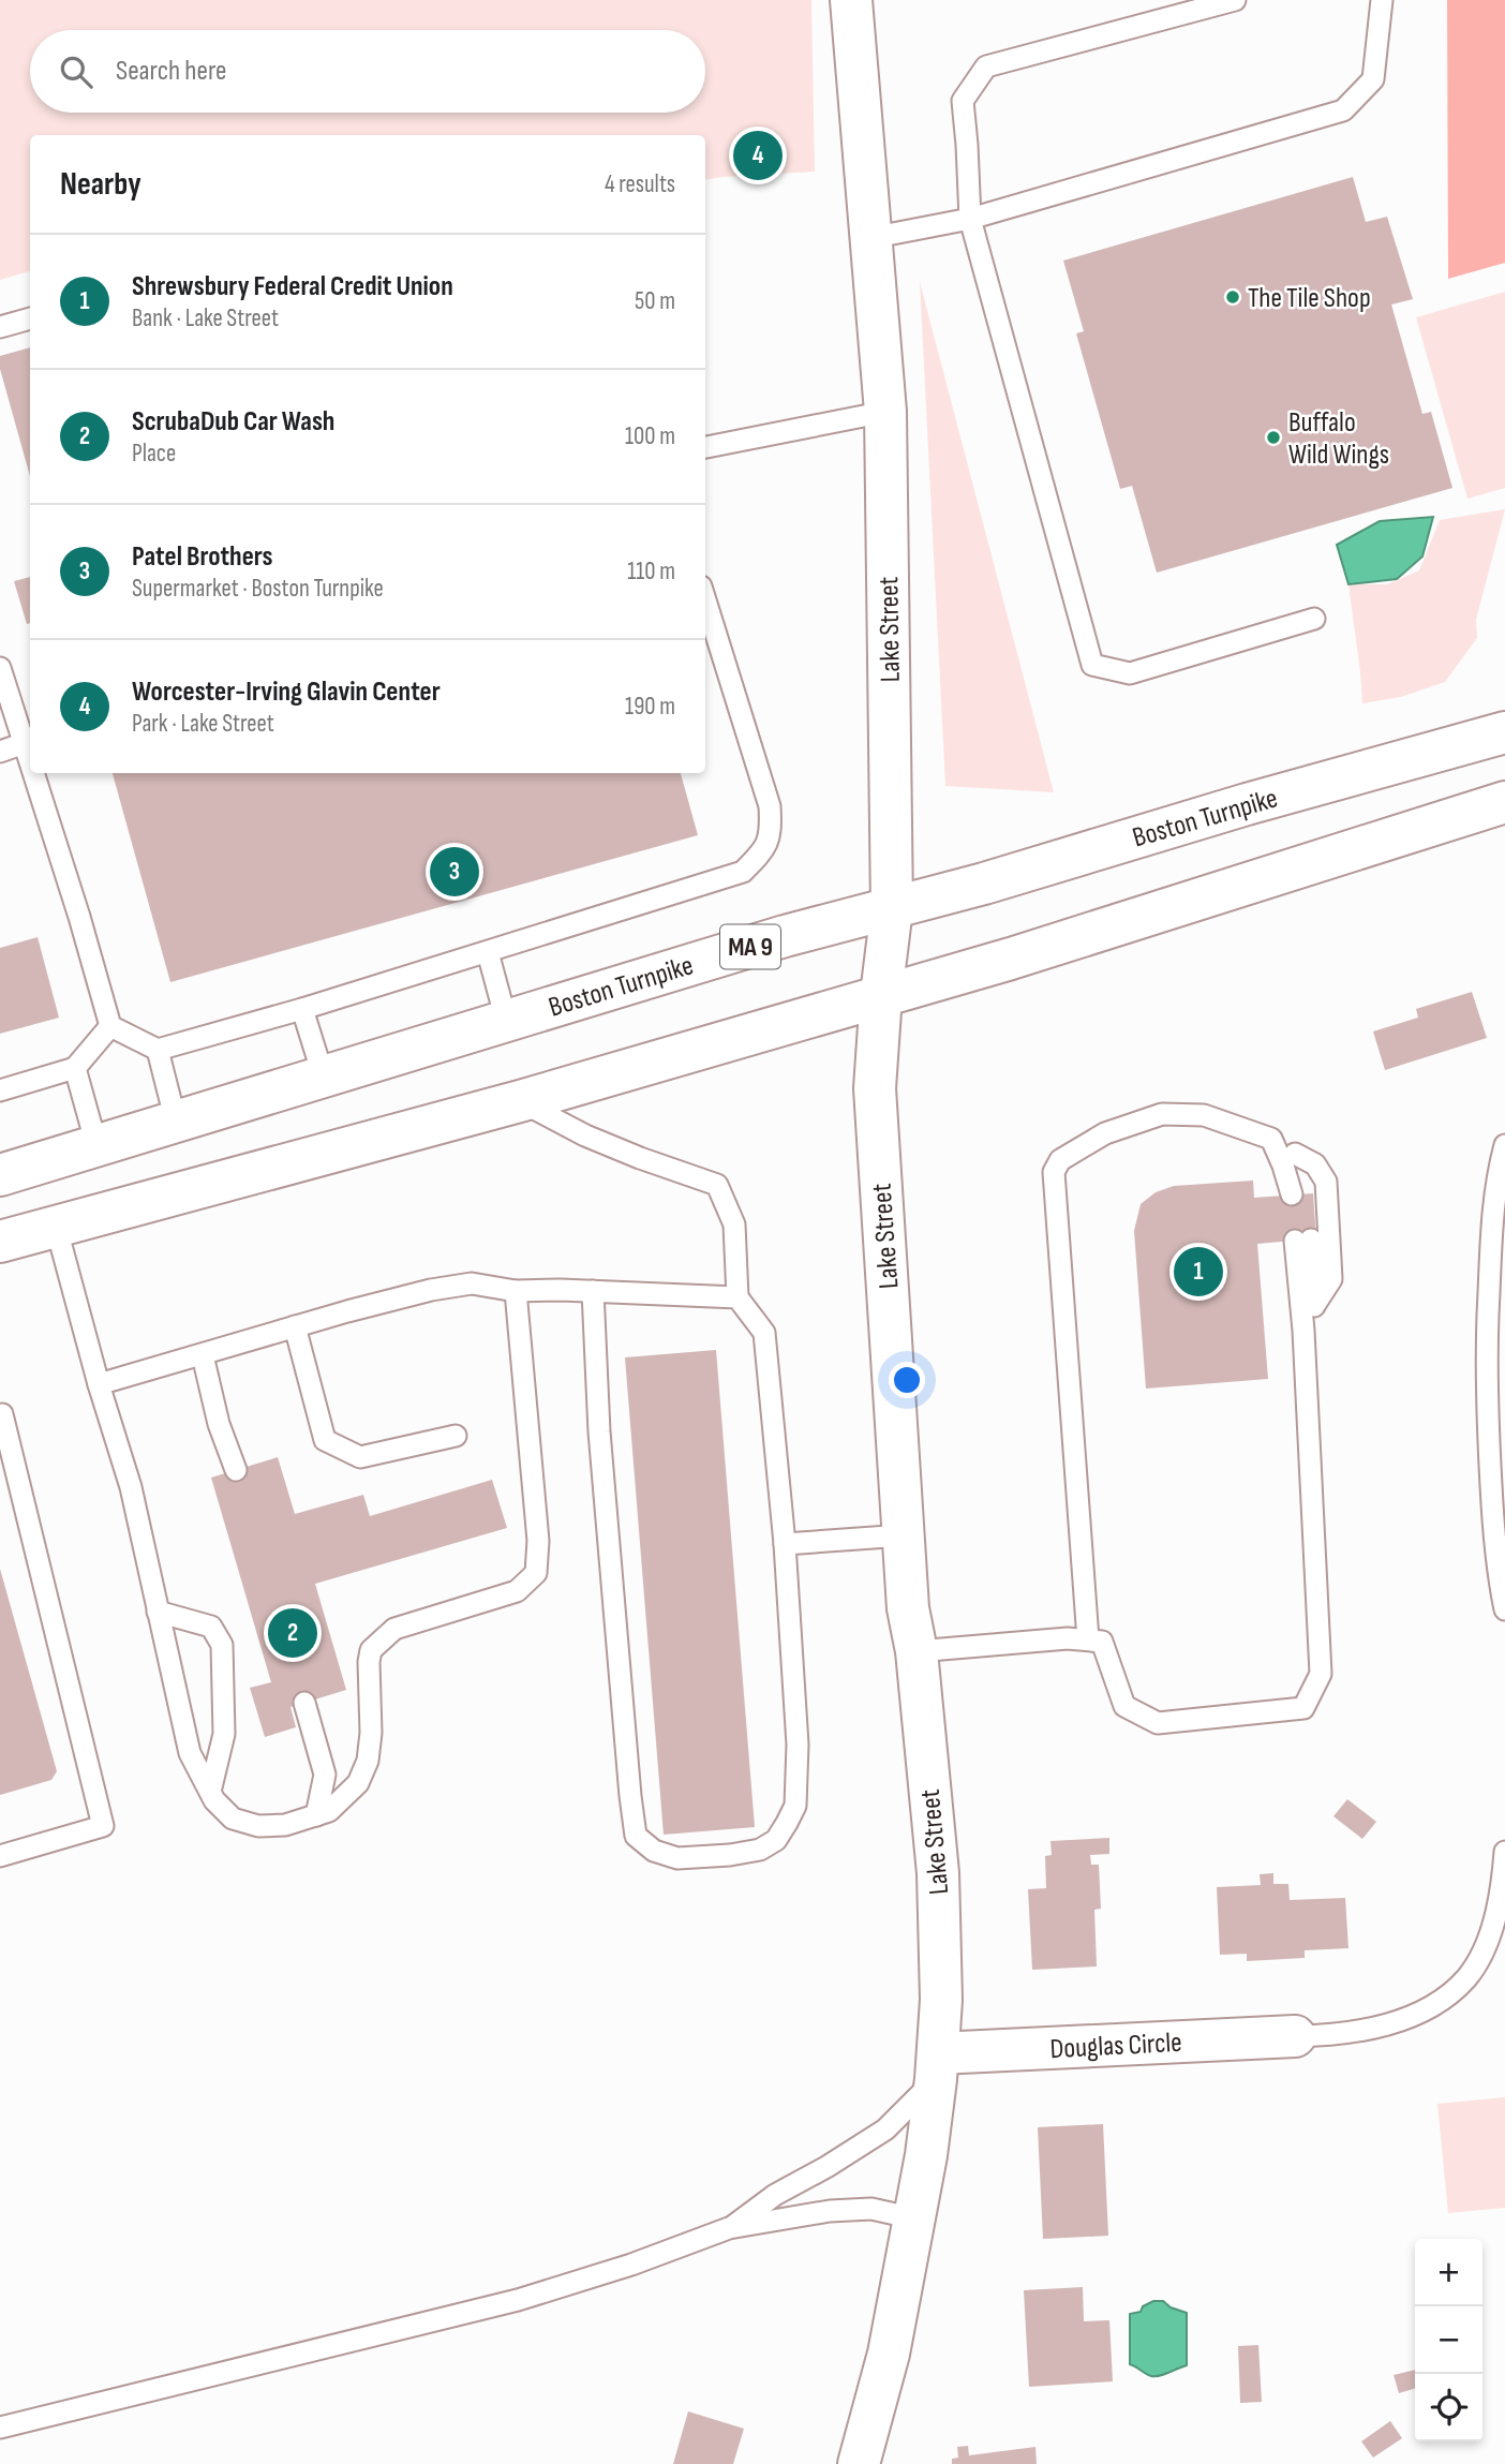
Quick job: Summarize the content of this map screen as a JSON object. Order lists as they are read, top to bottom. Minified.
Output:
{"streets":{"main road":["Lake Street","Boston Turnpike","MA 9","Douglas Circle"]},"crossings":[["Lake Street","Boston Turnpike"],["Lake Street","Douglas Circle"]],"places":["The Tile Shop","Buffalo Wild Wings"],"page":{"search":"Search here","pins":["4","3","1","2"],"heading":["Nearby","4 results"],"list":[{"mark":"1","name":"Shrewsbury Federal Credit Union","note":"Bank · Lake Street","value":"50 m"},{"mark":"2","name":"ScrubaDub Car Wash","note":"Place","value":"100 m"},{"mark":"3","name":"Patel Brothers","note":"Supermarket · Boston Turnpike","value":"110 m"},{"mark":"4","name":"Worcester-Irving Glavin Center","note":"Park · Lake Street","value":"190 m"}],"map_buttons":["+","−"]}}
